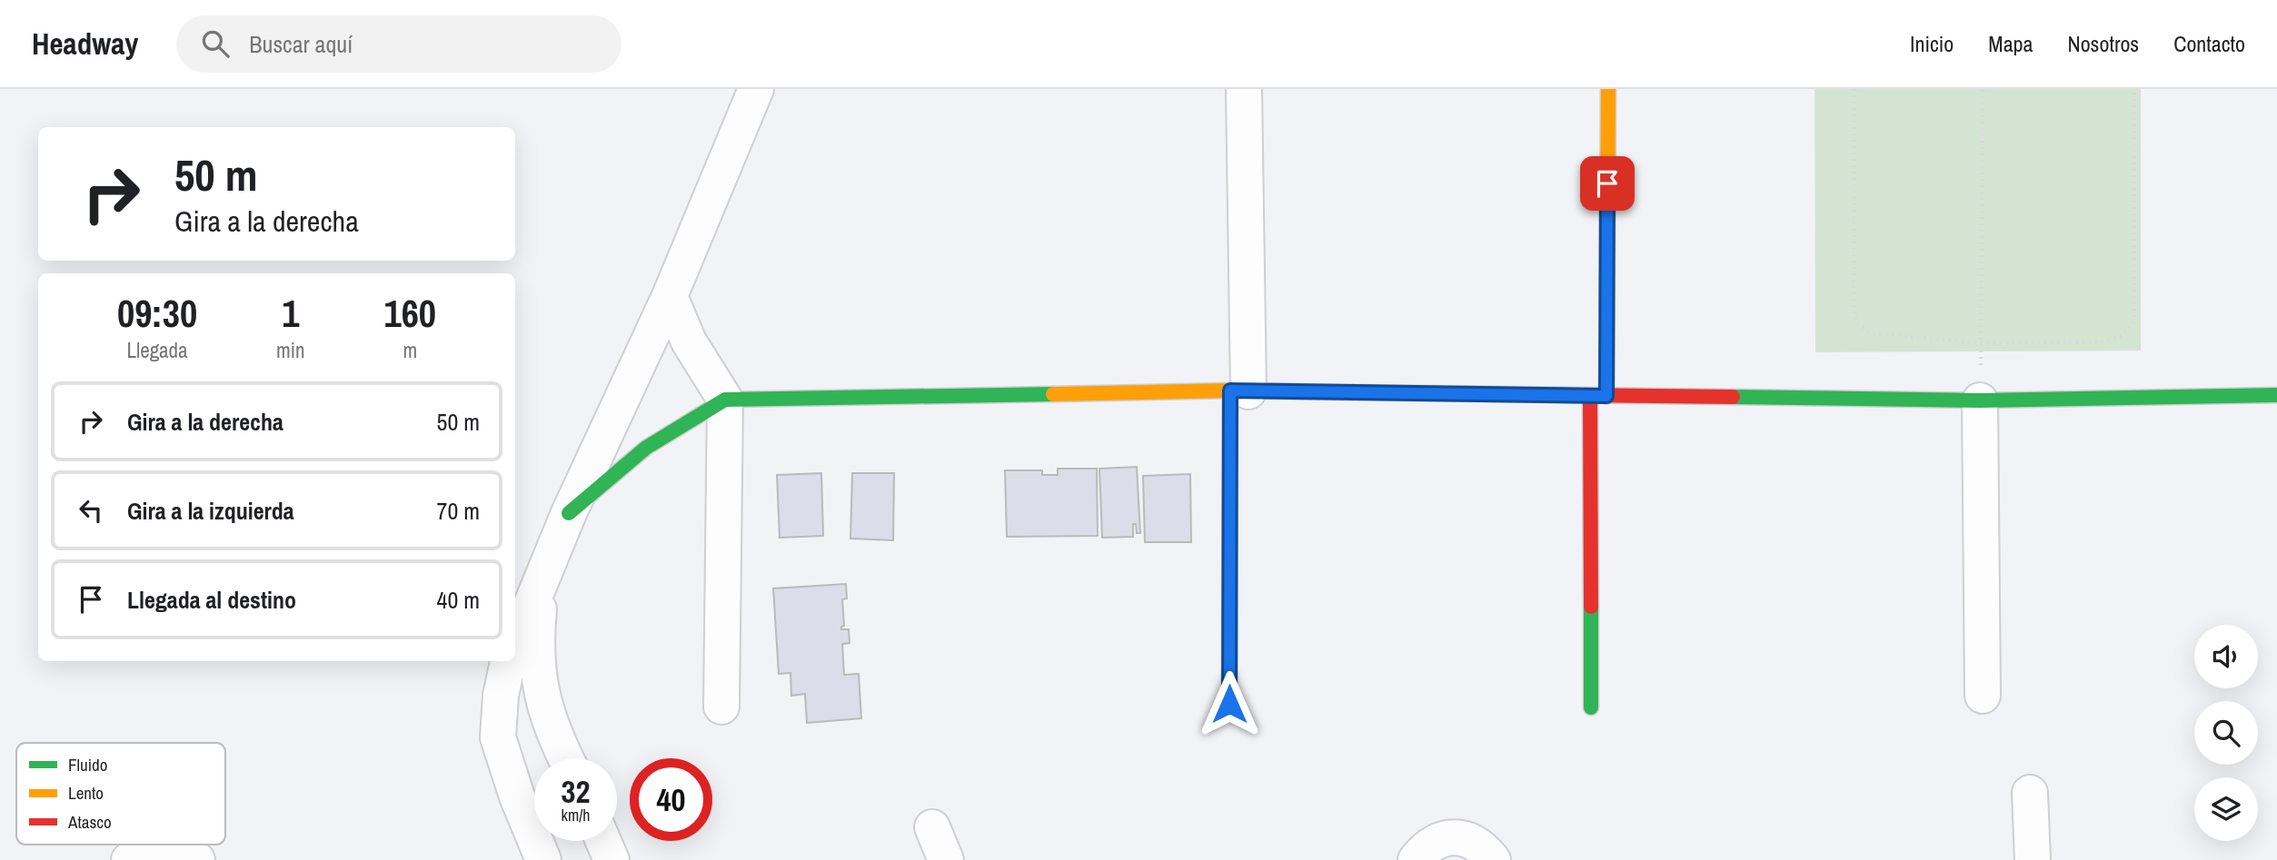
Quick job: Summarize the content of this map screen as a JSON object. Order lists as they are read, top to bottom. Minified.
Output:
{"legend":["Fluido","Lento","Atasco"],"page":{"header":"Headway","search":"Buscar aquí","nav":["Inicio","Mapa","Nosotros","Contacto"],"turn":["50 m","Gira a la derecha"],"eta":["09:30","Llegada","1","min","160","m"],"list":[{"name":"Gira a la derecha","value":"50 m"},{"name":"Gira a la izquierda","value":"70 m"},{"name":"Llegada al destino","value":"40 m"}],"speed":"32 km/h","limit":"40"}}
